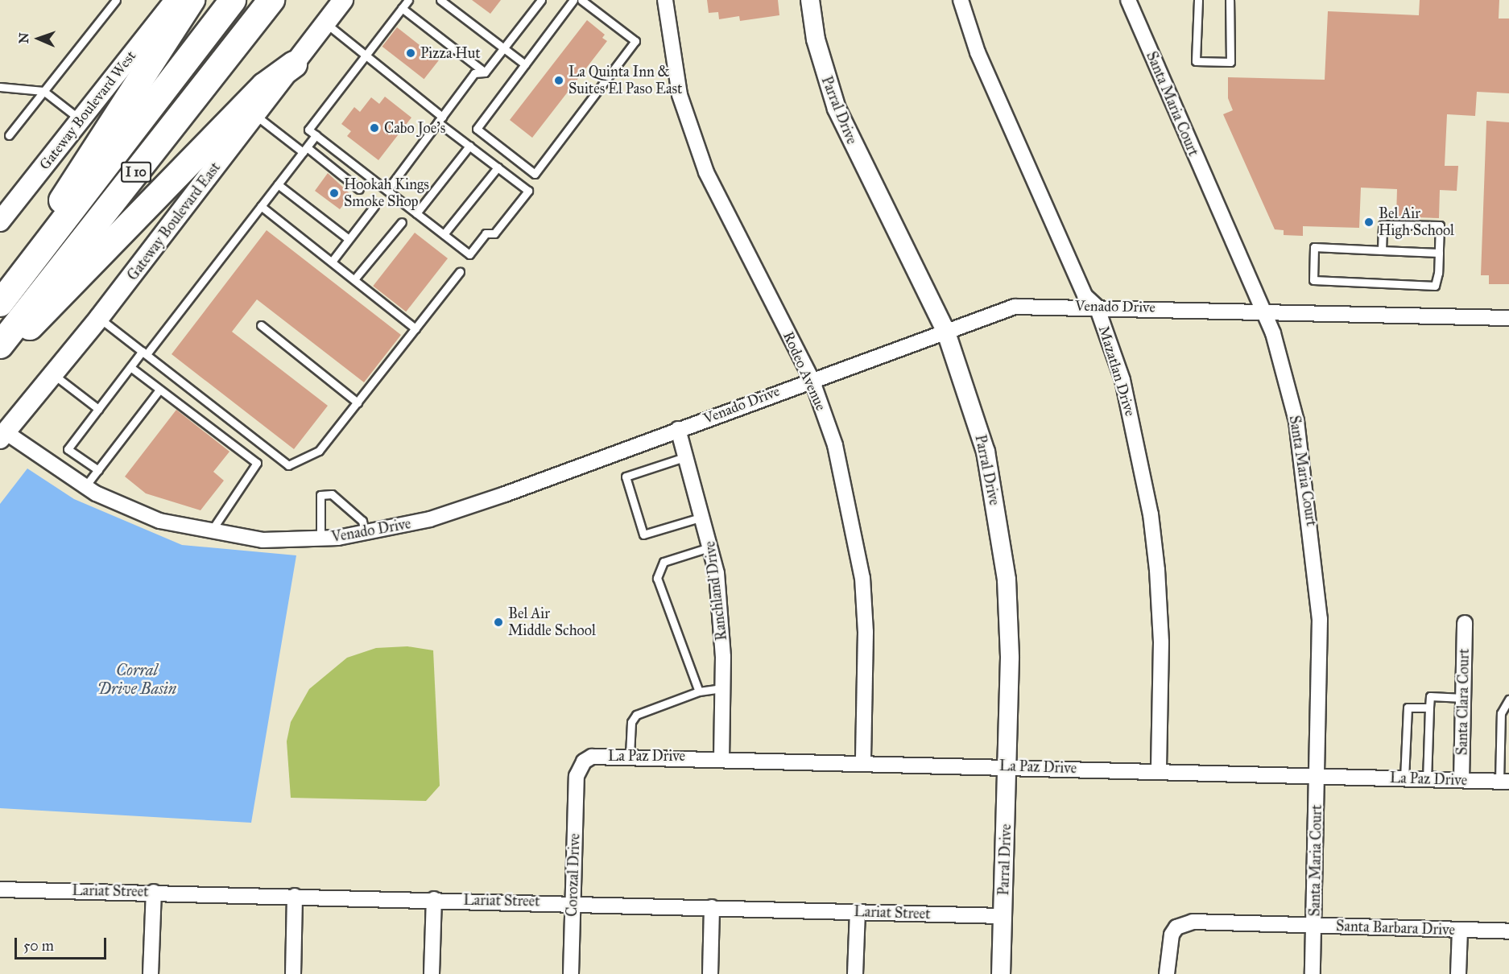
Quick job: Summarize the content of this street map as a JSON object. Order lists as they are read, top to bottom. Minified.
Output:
{"streets":{"highway":["I 10"],"main road":["Gateway Boulevard West","Gateway Boulevard East"],"street":["Santa Maria Court","Parral Drive","Venado Drive","Rodeo Avenue","Mazatlan Drive","Ranchland Drive","Santa Clara Court","La Paz Drive","Corozal Drive","Lariat Street","Santa Barbara Drive"]},"crossings":[["Santa Maria Court","Venado Drive"],["Santa Maria Court","La Paz Drive"],["Santa Maria Court","Santa Barbara Drive"],["Parral Drive","Venado Drive"],["Parral Drive","La Paz Drive"],["Parral Drive","Lariat Street"],["Gateway Boulevard East","Venado Drive"],["Venado Drive","Rodeo Avenue"],["Venado Drive","Mazatlan Drive"],["Venado Drive","Ranchland Drive"],["Rodeo Avenue","La Paz Drive"],["Mazatlan Drive","La Paz Drive"],["Ranchland Drive","La Paz Drive"],["Santa Clara Court","La Paz Drive"],["La Paz Drive","Corozal Drive"],["Corozal Drive","Lariat Street"]],"water":["Corral Drive Basin"],"places":["Pizza Hut","La Quinta Inn & Suites El Paso East","Cabo Joe's","Hookah Kings Smoke Shop","Bel Air High School","Bel Air Middle School"],"scale_bar":"50 m","north":"left"}
